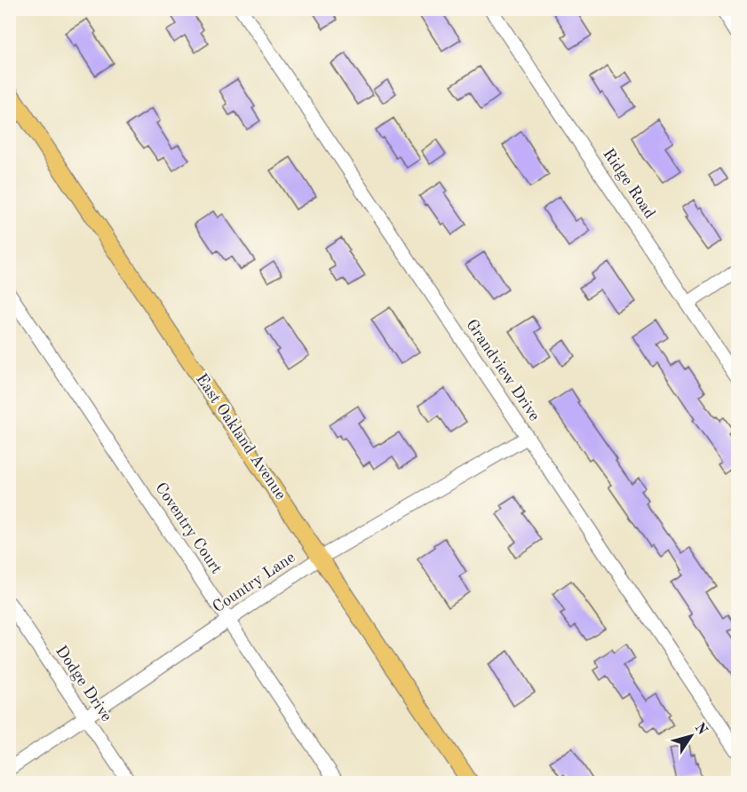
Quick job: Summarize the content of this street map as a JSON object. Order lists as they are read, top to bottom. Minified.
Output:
{"streets":{"main road":["East Oakland Avenue"],"street":["Ridge Road","Grandview Drive","Coventry Court","Country Lane","Dodge Drive"]},"crossings":[["Grandview Drive","Country Lane"],["East Oakland Avenue","Country Lane"],["Coventry Court","Country Lane"],["Country Lane","Dodge Drive"]],"north":"top right"}
